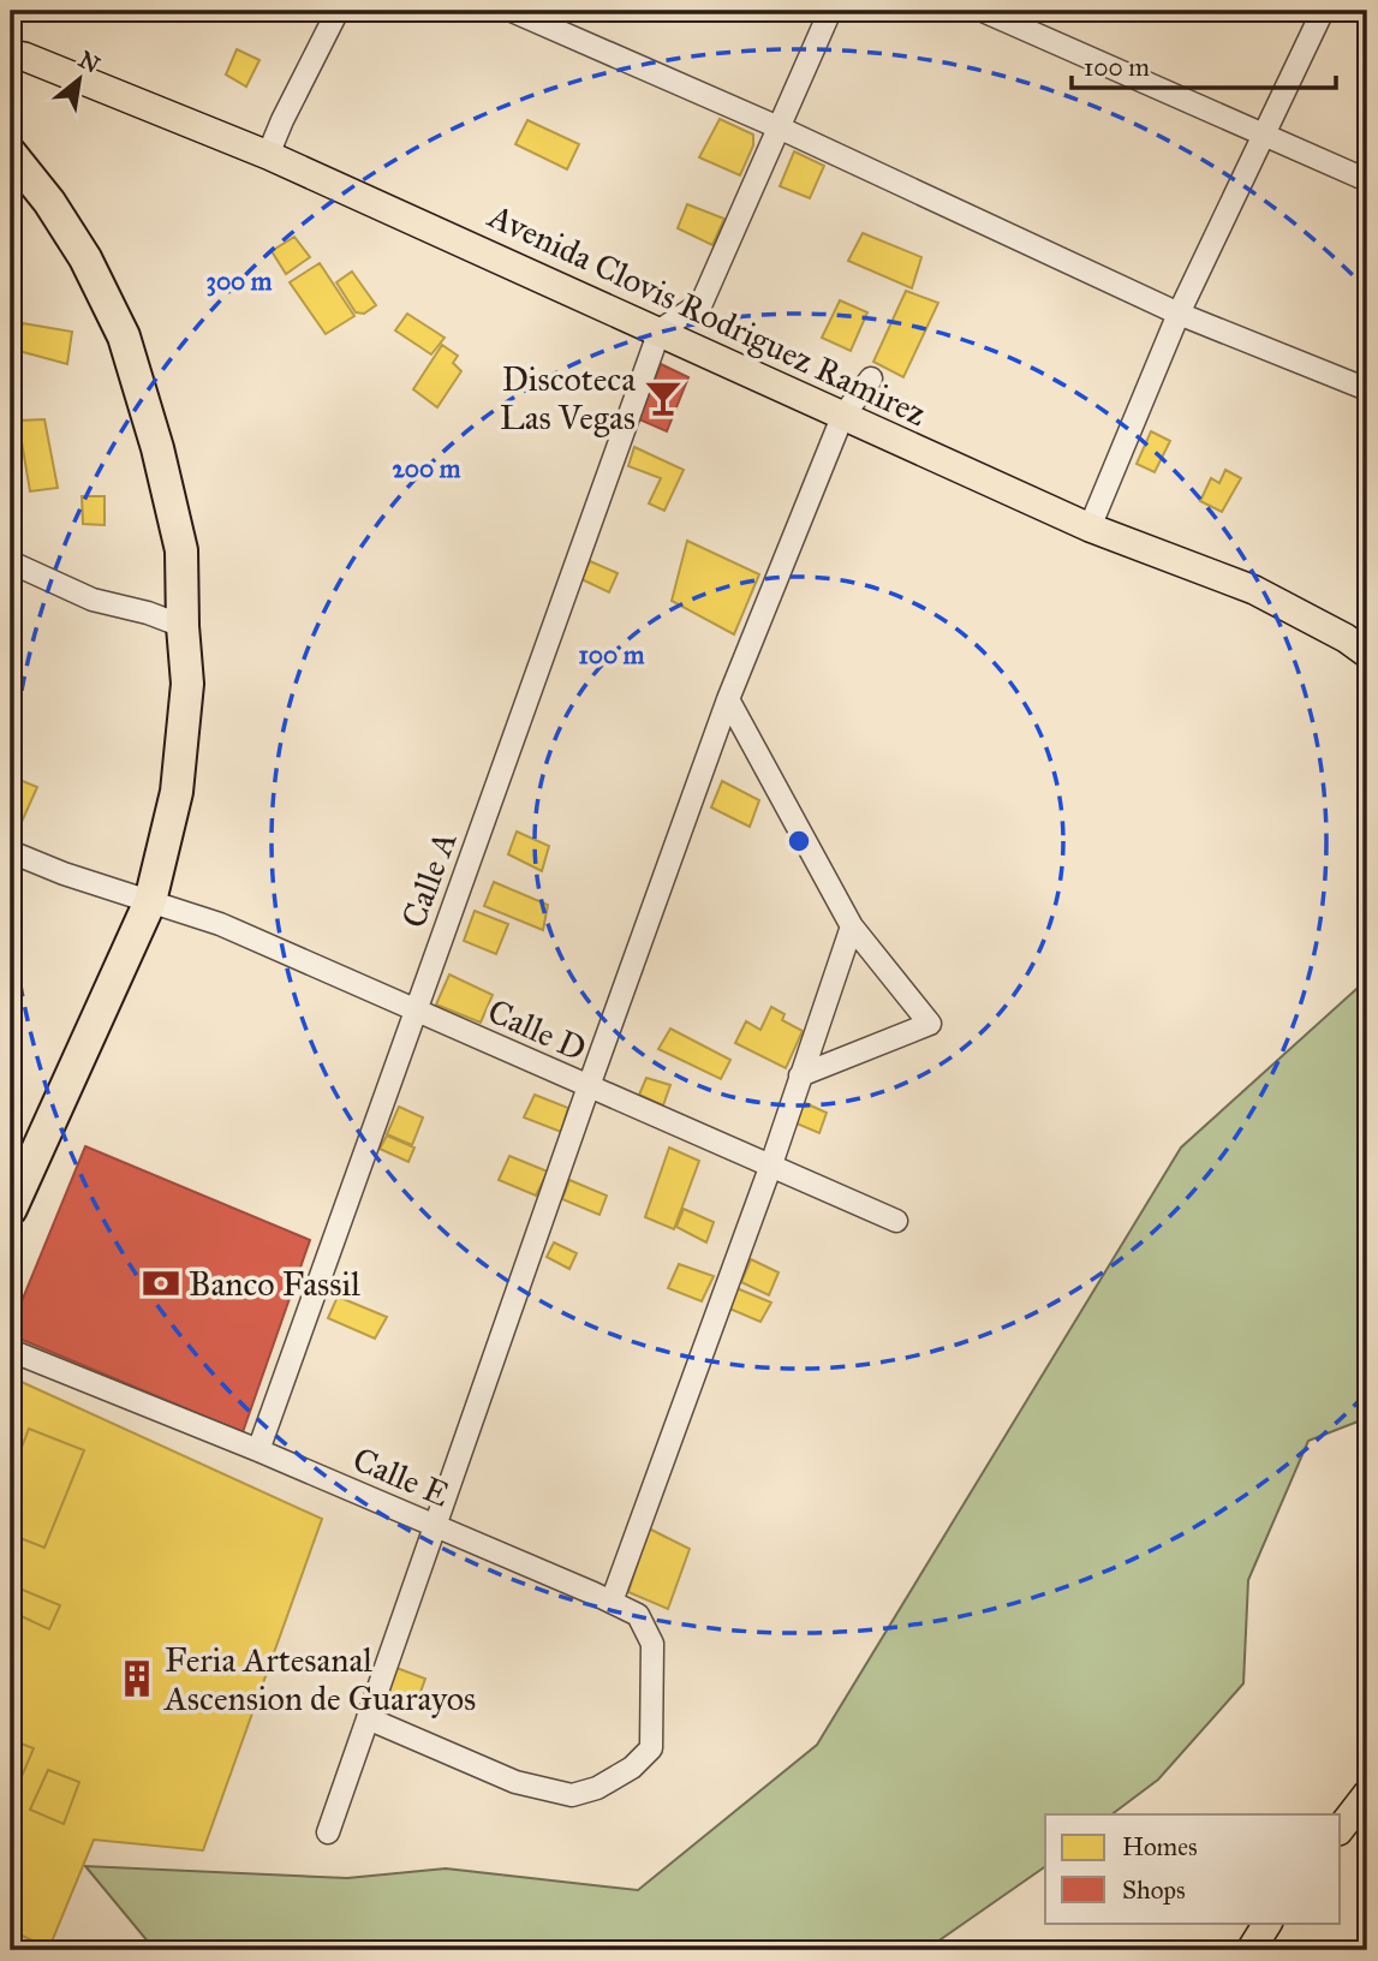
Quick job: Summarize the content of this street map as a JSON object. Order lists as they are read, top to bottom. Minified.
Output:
{"streets":{"main road":["Avenida Clovis Rodriguez Ramirez"],"street":["Calle A","Calle D","Calle E"]},"crossings":[["Avenida Clovis Rodriguez Ramirez","Calle A"],["Calle A","Calle D"],["Calle A","Calle E"]],"places":{"bar":["Discoteca Las Vegas"],"bank":["Banco Fassil"],"building":["Feria Artesanal Ascension de Guarayos"]},"legend":["Homes","Shops"],"scale_bar":"100 m","north":"top right","rings":["300 m","200 m","100 m"]}
